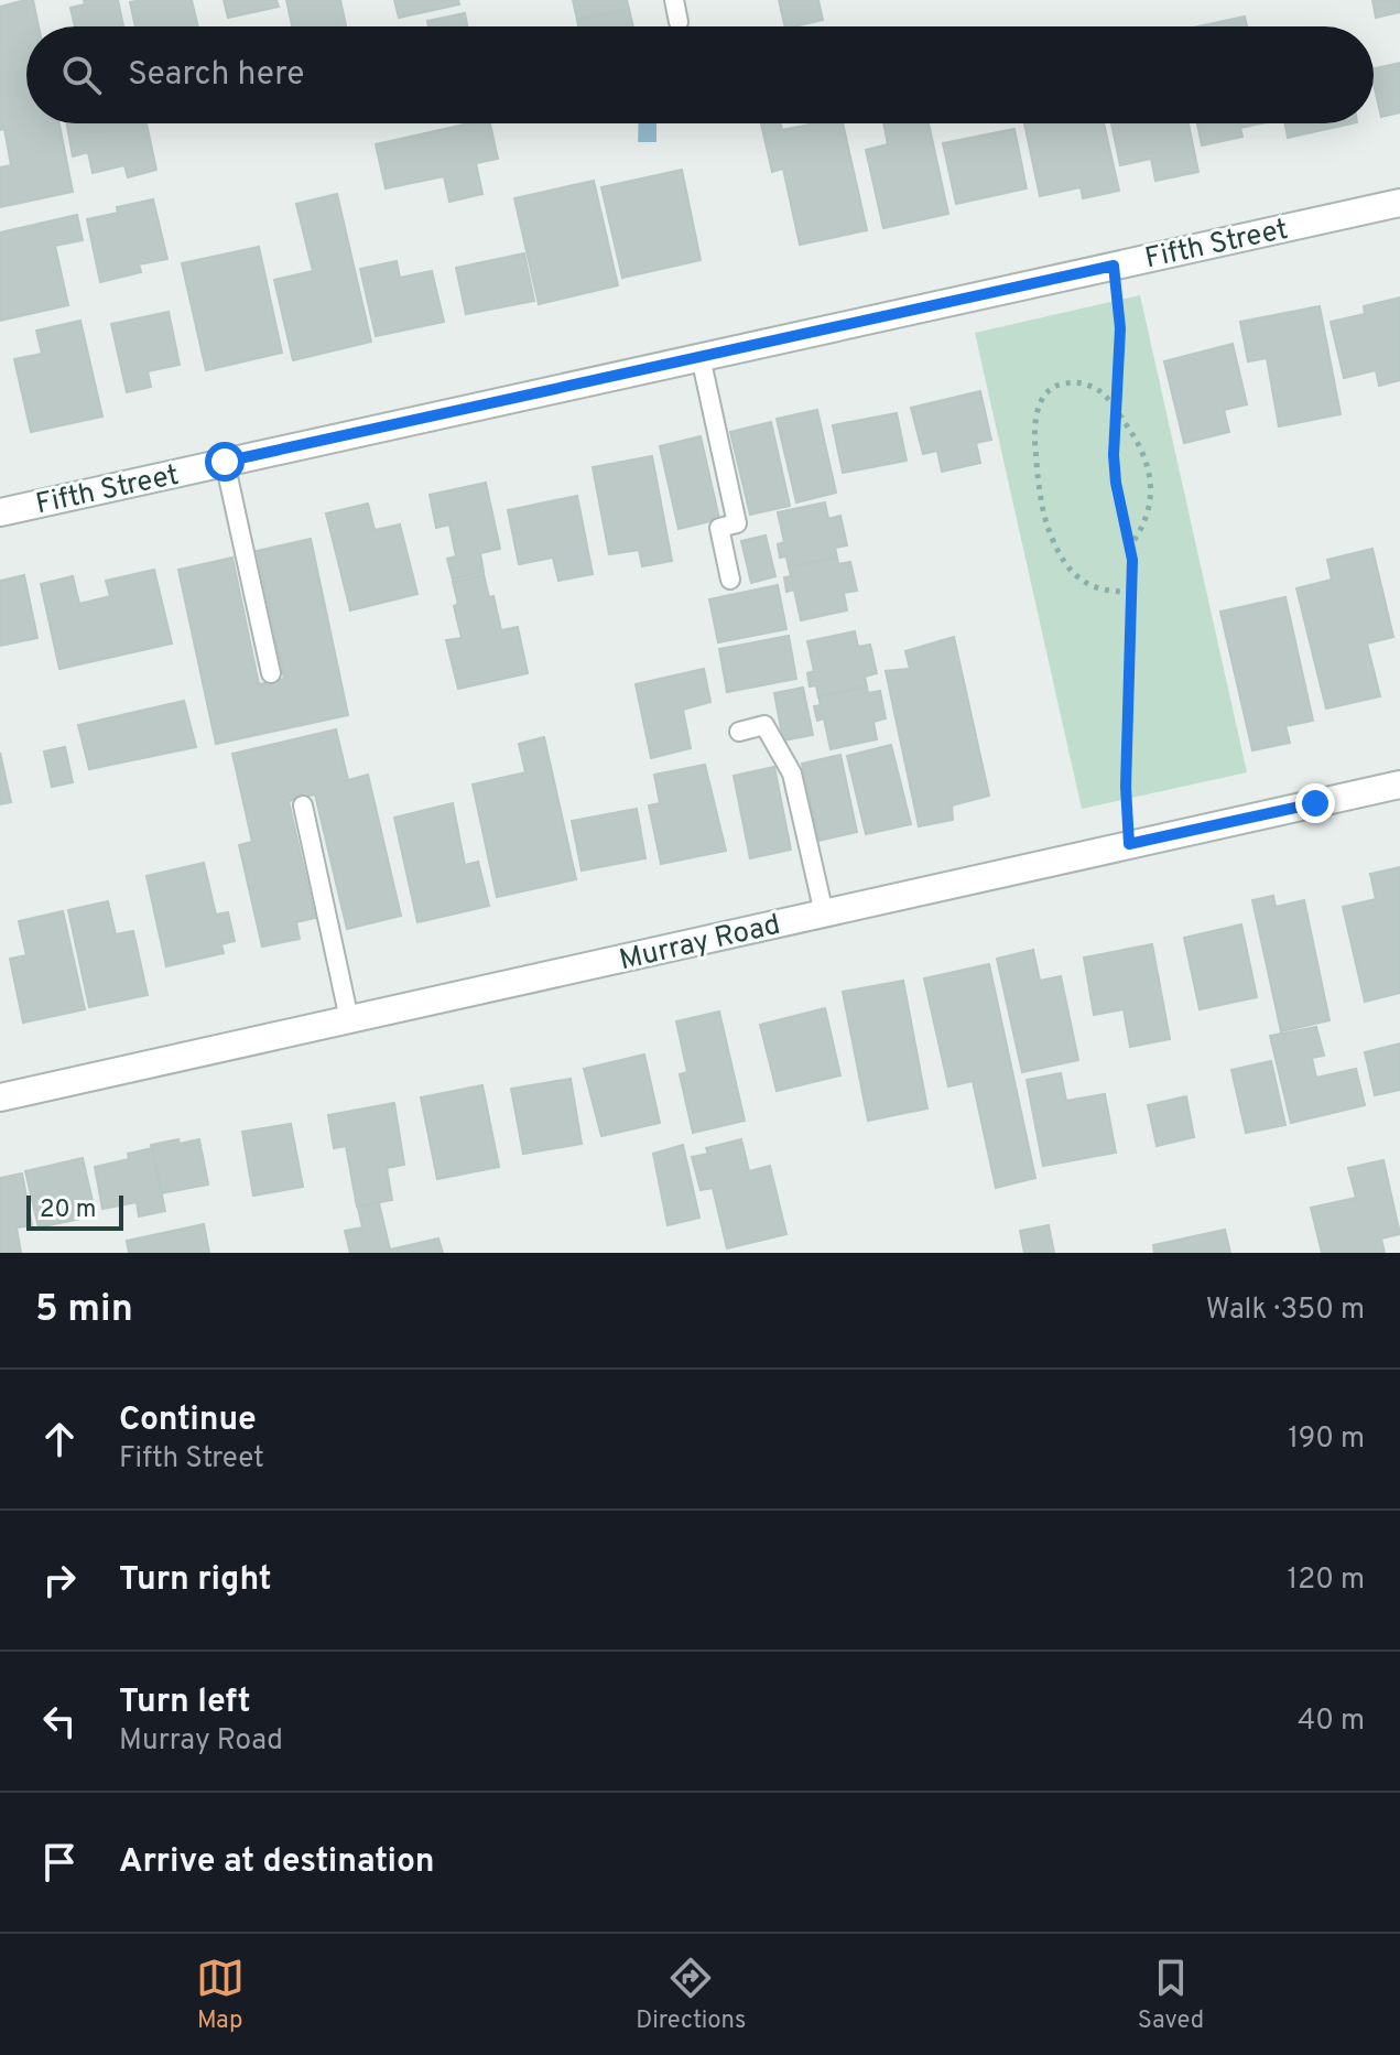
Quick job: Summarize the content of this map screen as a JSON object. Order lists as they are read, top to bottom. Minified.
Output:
{"streets":{"street":["Fifth Street","Murray Road"]},"scale_bar":"20 m","page":{"search":"Search here","scale":"20 m","heading":["5 min","Walk · 350 m"],"list":[["Continue","Fifth Street","190 m"],["Turn right","120 m"],["Turn left","Murray Road","40 m"],"Arrive at destination"],"nav":["Map","Directions","Saved"]}}
